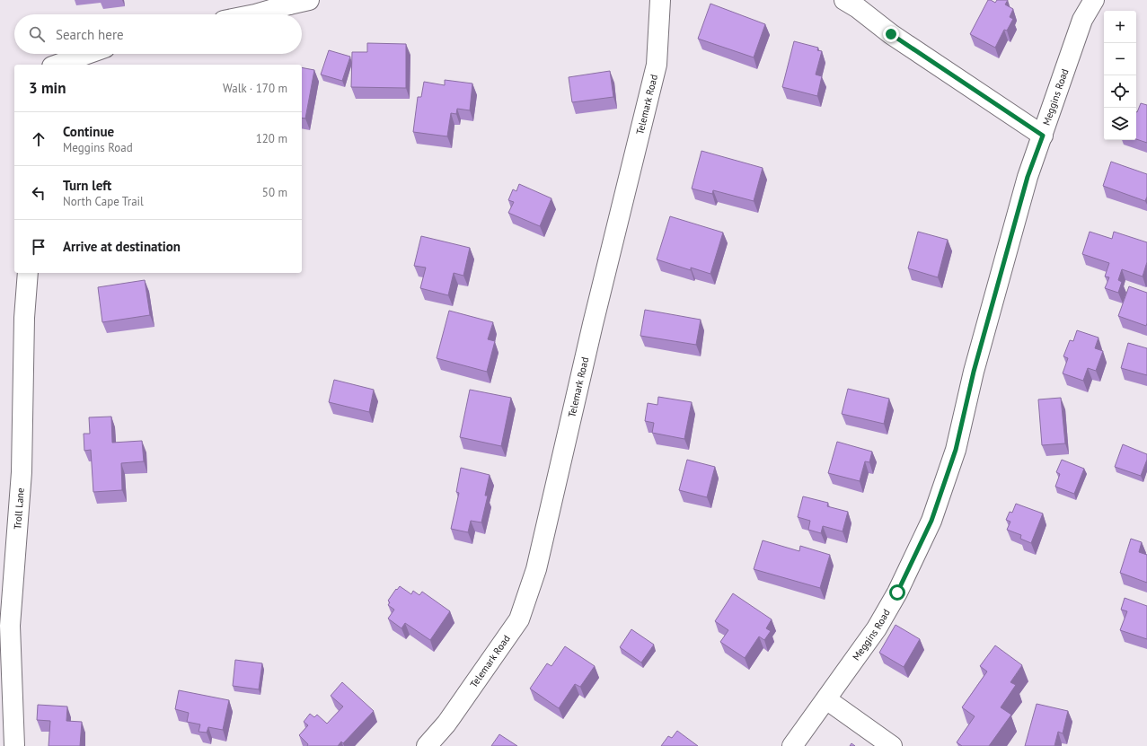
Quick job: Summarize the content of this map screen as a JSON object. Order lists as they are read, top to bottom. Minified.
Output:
{"streets":{"street":["Meggins Road","Telemark Road","Troll Lane"]},"page":{"map_buttons":["+","−"],"search":"Search here","heading":["3 min","Walk · 170 m"],"list":[["Continue","Meggins Road","120 m"],["Turn left","North Cape Trail","50 m"],"Arrive at destination"]}}
